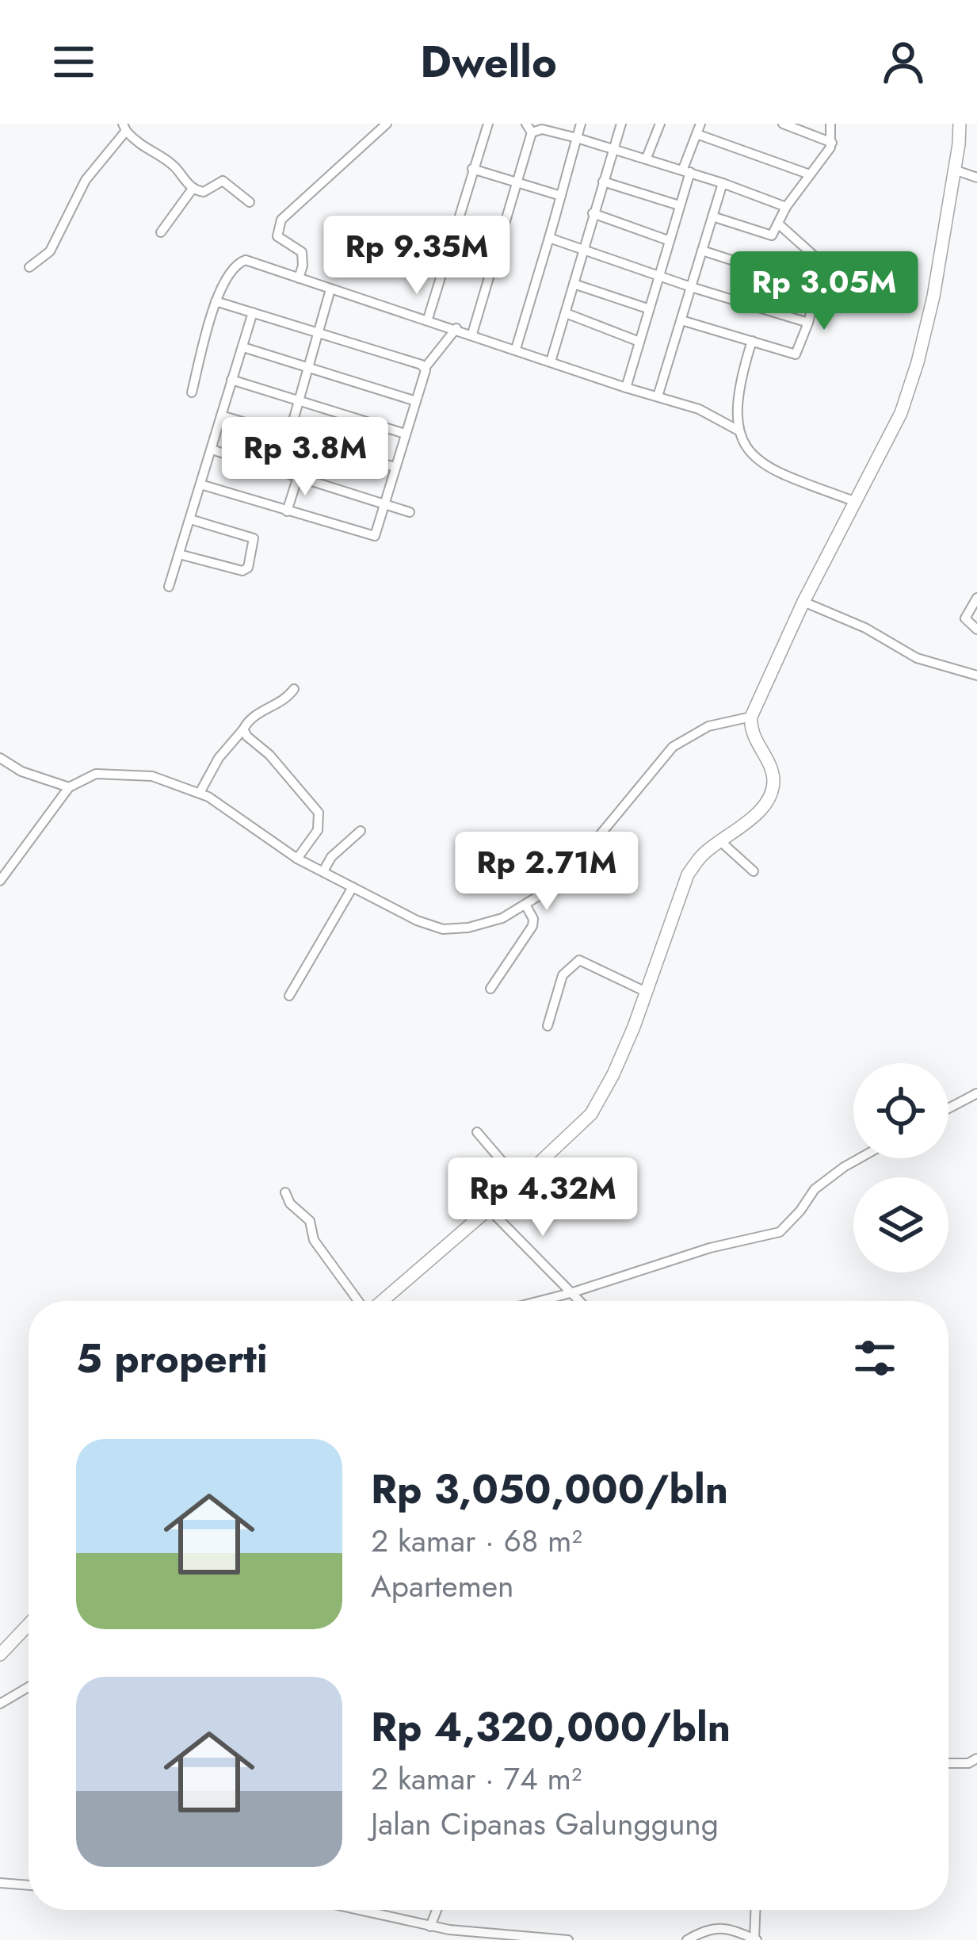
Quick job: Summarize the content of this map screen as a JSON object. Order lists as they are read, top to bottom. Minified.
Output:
{"page":{"header":"Dwello","price":["Rp 9.35M","Rp 3.05M","Rp 3.8M","Rp 2.71M","Rp 4.32M"],"heading":"5 properti","list":[{"name":"Rp 3,050,000/bln","note":"2 kamar · 68 m² · Apartemen"},{"name":"Rp 4,320,000/bln","note":"2 kamar · 74 m² · Jalan Cipanas Galunggung"}]}}
